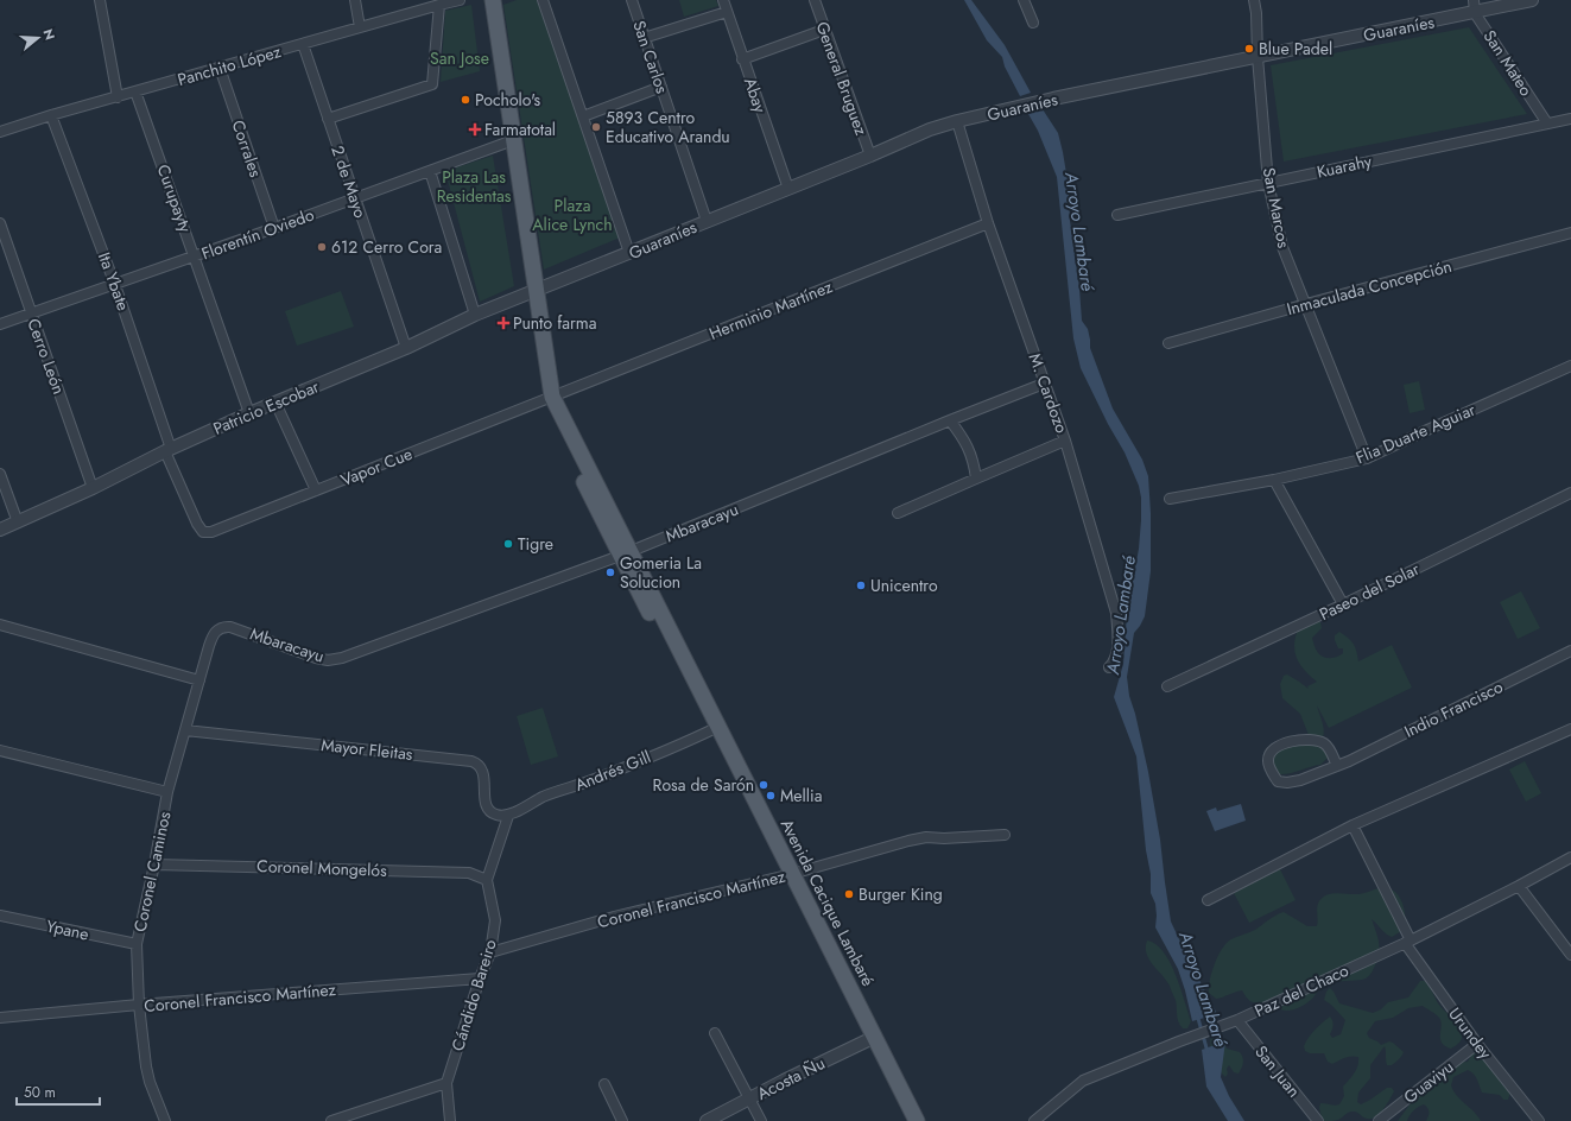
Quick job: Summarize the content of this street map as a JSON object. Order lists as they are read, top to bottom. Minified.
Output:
{"streets":{"main road":["Avenida Cacique Lambaré"],"street":["Guaraníes","San Carlos","San Mateo","Panchito López","General Bruguez","Abay","Corrales","Kuarahy","2 de Mayo","Curupayty","San Marcos","Florentín Oviedo","Ita Ybate","Inmaculada Concepción","Herminio Martínez","Cerro León","M. Cardozo","Patricio Escobar","Flia Duarte Aguiar","Vapor Cue","Mbaracayu","Paseo del Solar","Indio Francisco","Mayor Fleitas","Andrés Gill","Coronel Mongelós","Coronel Caminos","Coronel Francisco Martínez","Ypane","Paz del Chaco","Cándido Bareiro","Urundey","San Juan","Acosta Ñu","Guaviyu"]},"crossings":[["Guaraníes","San Carlos"],["Guaraníes","San Mateo"],["Guaraníes","General Bruguez"],["Guaraníes","Abay"],["Guaraníes","San Marcos"],["Guaraníes","M. Cardozo"],["Guaraníes","Patricio Escobar"],["Guaraníes","Avenida Cacique Lambaré"],["San Mateo","Kuarahy"],["Panchito López","Corrales"],["Panchito López","2 de Mayo"],["Panchito López","Curupayty"],["Panchito López","Ita Ybate"],["Corrales","Florentín Oviedo"],["Kuarahy","San Marcos"],["2 de Mayo","Florentín Oviedo"],["2 de Mayo","Patricio Escobar"],["Curupayty","Florentín Oviedo"],["Curupayty","Patricio Escobar"],["San Marcos","Inmaculada Concepción"],["San Marcos","Flia Duarte Aguiar"],["Florentín Oviedo","Ita Ybate"],["Florentín Oviedo","Cerro León"],["Florentín Oviedo","Avenida Cacique Lambaré"],["Ita Ybate","Patricio Escobar"],["Ita Ybate","Vapor Cue"],["Herminio Martínez","M. Cardozo"],["Herminio Martínez","Vapor Cue"],["Herminio Martínez","Avenida Cacique Lambaré"],["Cerro León","Patricio Escobar"],["M. Cardozo","Mbaracayu"],["Patricio Escobar","Avenida Cacique Lambaré"],["Vapor Cue","Avenida Cacique Lambaré"],["Mbaracayu","Coronel Caminos"],["Mbaracayu","Avenida Cacique Lambaré"],["Mayor Fleitas","Andrés Gill"],["Mayor Fleitas","Coronel Caminos"],["Mayor Fleitas","Cándido Bareiro"],["Andrés Gill","Avenida Cacique Lambaré"],["Andrés Gill","Cándido Bareiro"],["Coronel Mongelós","Coronel Caminos"],["Coronel Mongelós","Cándido Bareiro"],["Coronel Caminos","Coronel Francisco Martínez"],["Coronel Caminos","Ypane"],["Coronel Francisco Martínez","Avenida Cacique Lambaré"],["Coronel Francisco Martínez","Cándido Bareiro"],["Avenida Cacique Lambaré","Acosta Ñu"],["Paz del Chaco","Urundey"],["Paz del Chaco","San Juan"],["Urundey","Guaviyu"]],"water":["Arroyo Lambaré"],"parks":["San Jose","Plaza Las Residentas","Plaza Alice Lynch"],"places":{"other":["Blue Padel","Pocholo's","5893 Centro Educativo Arandu","612 Cerro Cora","Tigre","Gomeria La Solucion","Unicentro","Rosa de Sarón","Mellia","Burger King"],"health":["Farmatotal","Punto farma"]},"scale_bar":"50 m","north":"right"}
